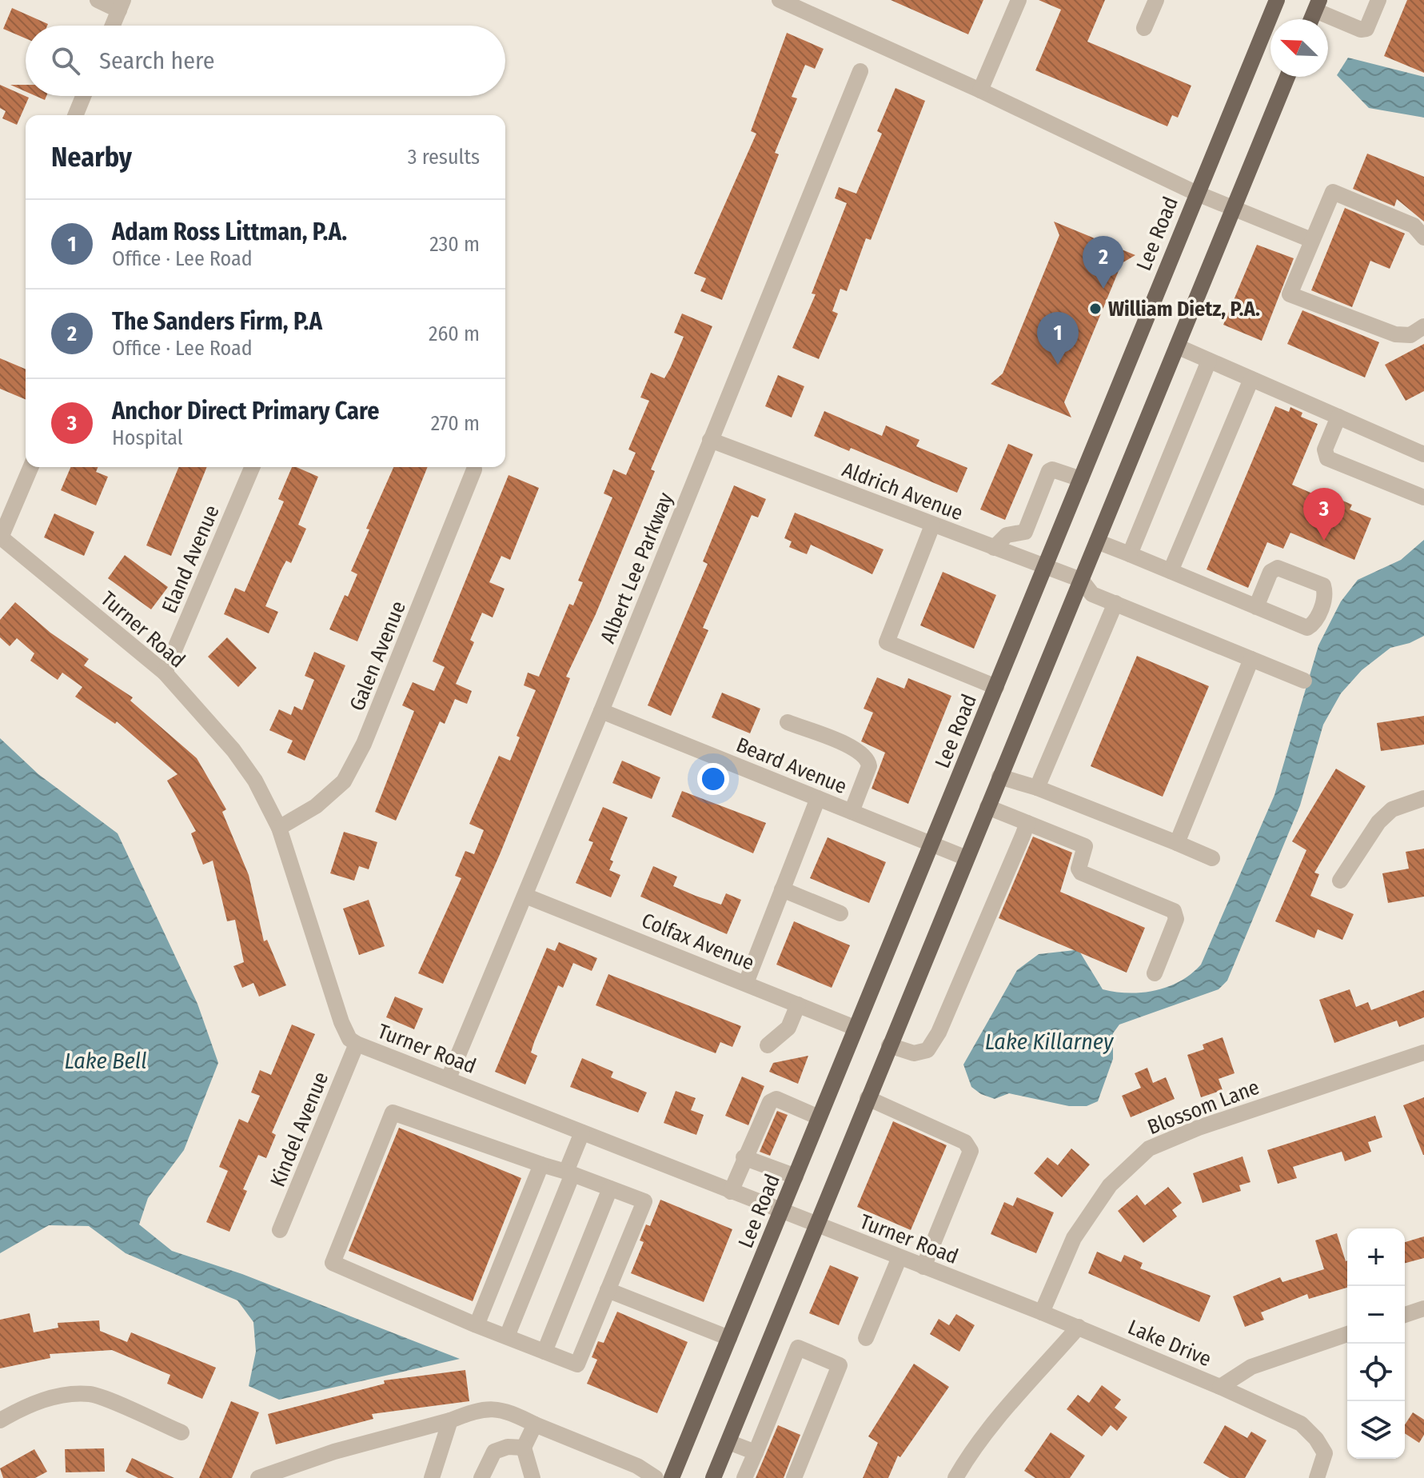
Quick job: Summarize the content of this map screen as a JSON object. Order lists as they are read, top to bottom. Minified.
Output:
{"streets":{"main road":["Lee Road"],"street":["Aldrich Avenue","Eland Avenue","Albert Lee Parkway","Turner Road","Galen Avenue","Beard Avenue","Colfax Avenue","Blossom Lane","Kindel Avenue","Lake Drive"]},"crossings":[["Lee Road","Aldrich Avenue"],["Lee Road","Turner Road"],["Lee Road","Beard Avenue"],["Lee Road","Colfax Avenue"],["Aldrich Avenue","Albert Lee Parkway"],["Eland Avenue","Turner Road"],["Albert Lee Parkway","Turner Road"],["Albert Lee Parkway","Beard Avenue"],["Albert Lee Parkway","Colfax Avenue"],["Turner Road","Galen Avenue"],["Turner Road","Blossom Lane"],["Turner Road","Kindel Avenue"],["Turner Road","Lake Drive"],["Blossom Lane","Lake Drive"]],"water":["Lake Killarney","Lake Bell"],"places":["William Dietz, P.A."],"north":"top left","page":{"search":"Search here","heading":["Nearby","3 results"],"list":[{"mark":"1","name":"Adam Ross Littman, P.A.","note":"Office · Lee Road","value":"230 m"},{"mark":"2","name":"The Sanders Firm, P.A","note":"Office · Lee Road","value":"260 m"},{"mark":"3","name":"Anchor Direct Primary Care","note":"Hospital","value":"270 m"}],"pins":["2","1","3"],"map_buttons":["+","−"]}}
